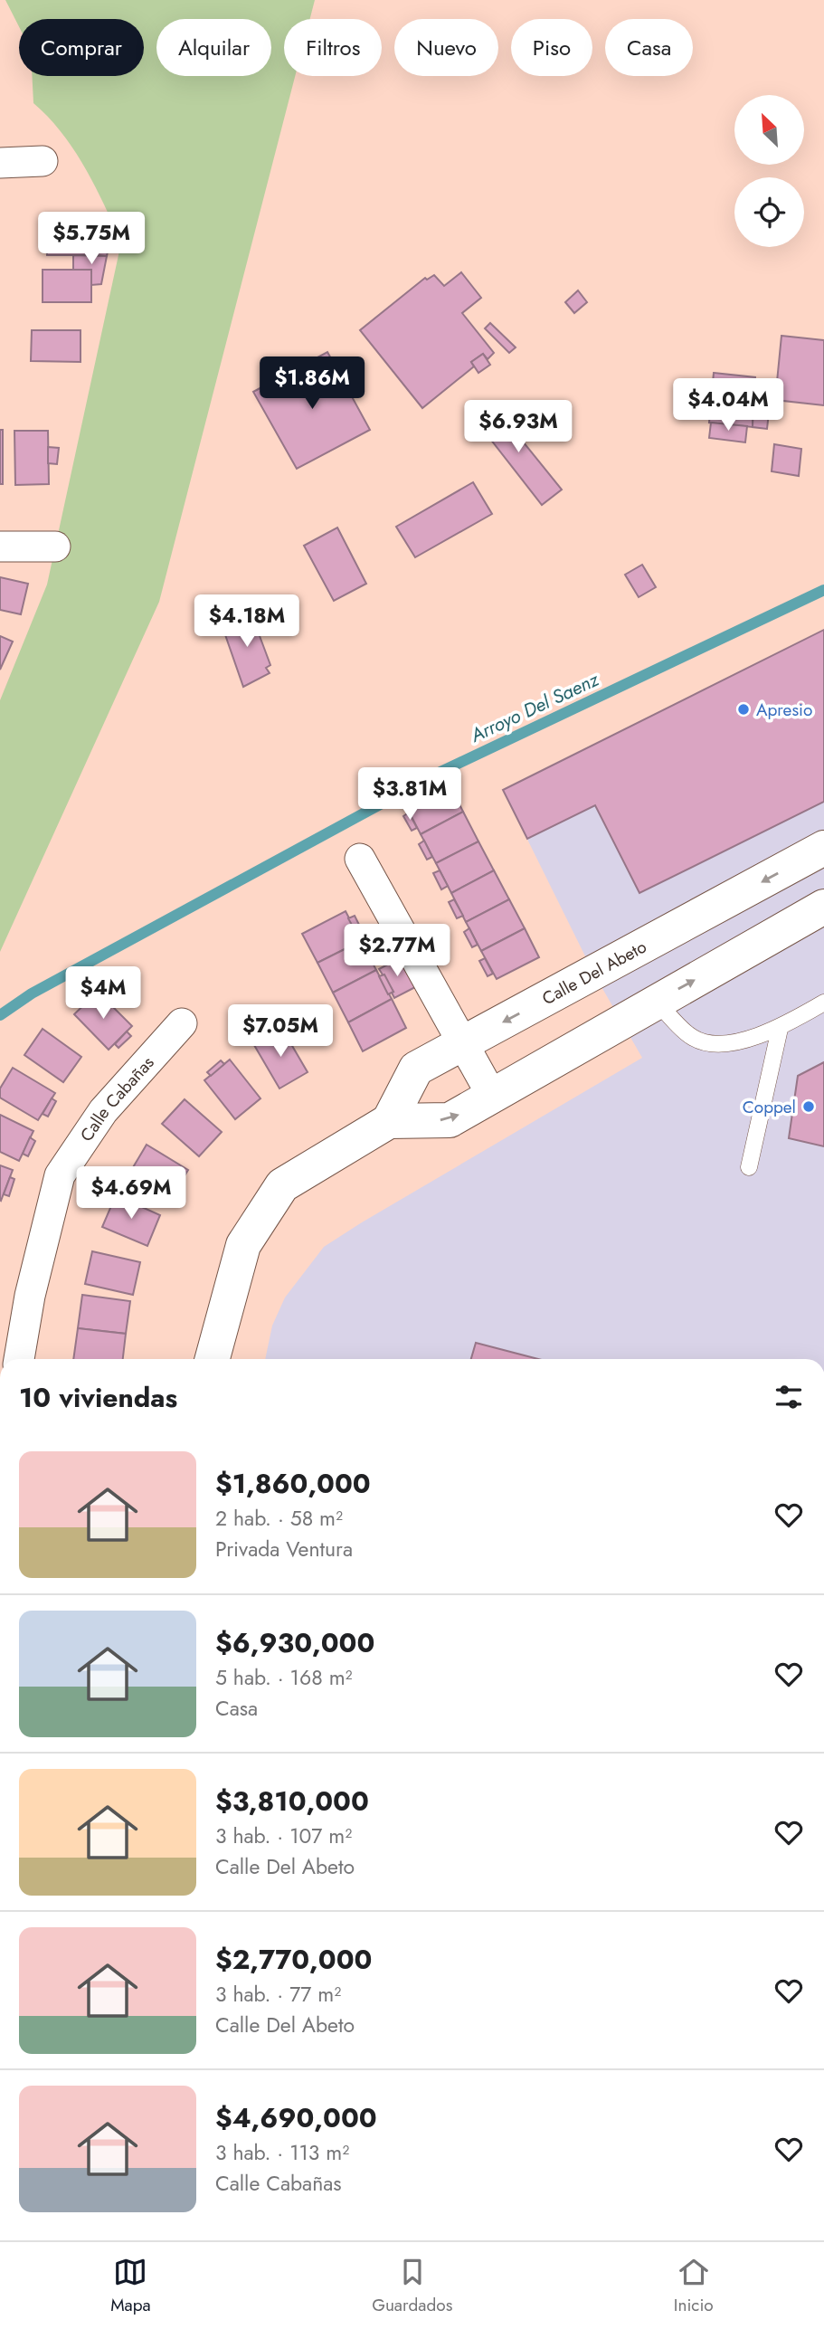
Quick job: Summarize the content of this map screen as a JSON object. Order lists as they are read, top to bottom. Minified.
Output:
{"streets":{"main road":["Calle Del Abeto"],"street":["Calle Cabañas"]},"water":["Arroyo Del Saenz"],"places":["Apresio","Coppel"],"north":"top left","page":{"chip":["Comprar","Alquilar","Filtros","Nuevo","Piso","Casa"],"price":["$5.75M","$1.86M","$4.04M","$6.93M","$4.18M","$3.81M","$2.77M","$4M","$7.05M","$4.69M"],"heading":"10 viviendas","list":[{"name":"$1,860,000","note":"2 hab. · 58 m² · Privada Ventura"},{"name":"$6,930,000","note":"5 hab. · 168 m² · Casa"},{"name":"$3,810,000","note":"3 hab. · 107 m² · Calle Del Abeto"},{"name":"$2,770,000","note":"3 hab. · 77 m² · Calle Del Abeto"},{"name":"$4,690,000","note":"3 hab. · 113 m² · Calle Cabañas"}],"tabs":["Mapa","Guardados","Inicio"]}}
